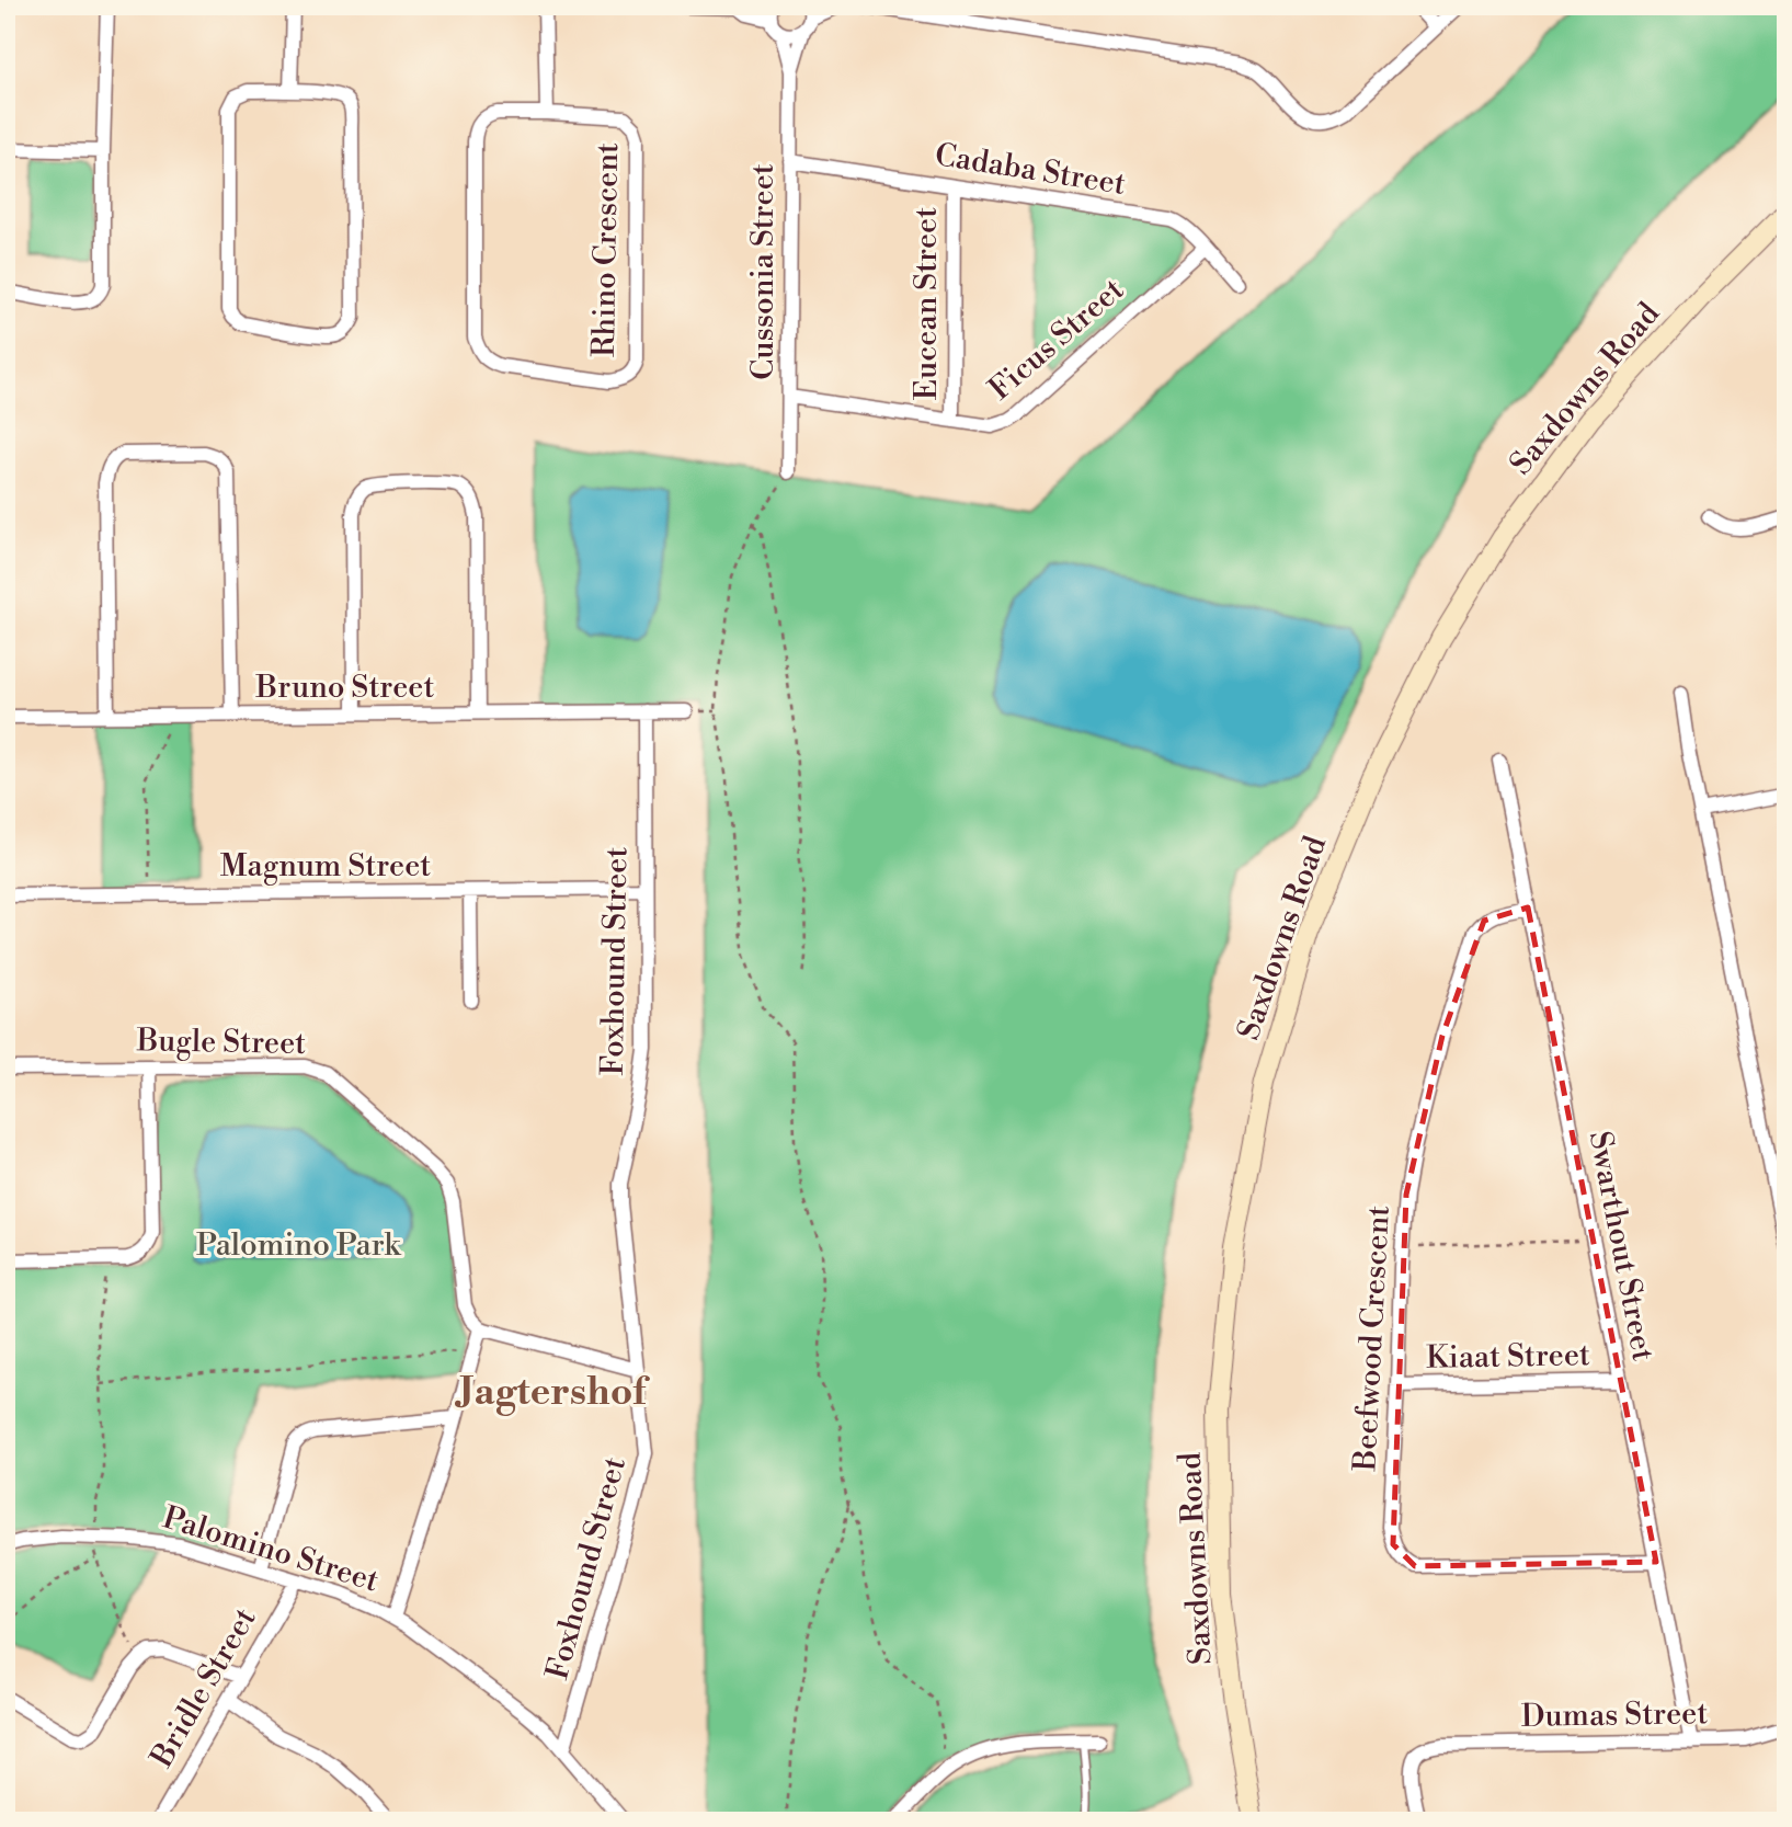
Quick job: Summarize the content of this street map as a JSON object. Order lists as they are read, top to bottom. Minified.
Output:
{"streets":{"street":["Cadaba Street","Rhino Crescent","Cussonia Street","Eucean Street","Ficus Street","Saxdowns Road","Bruno Street","Magnum Street","Foxhound Street","Bugle Street","Swarthout Street","Beefwood Crescent","Kiaat Street","Palomino Street","Bridle Street","Dumas Street"]},"crossings":[["Cadaba Street","Cussonia Street"],["Cadaba Street","Eucean Street"],["Cadaba Street","Ficus Street"],["Cussonia Street","Ficus Street"],["Eucean Street","Ficus Street"],["Bruno Street","Foxhound Street"],["Magnum Street","Foxhound Street"],["Foxhound Street","Palomino Street"],["Swarthout Street","Beefwood Crescent"],["Swarthout Street","Kiaat Street"],["Swarthout Street","Dumas Street"],["Beefwood Crescent","Kiaat Street"],["Palomino Street","Bridle Street"]],"districts":["Jagtershof"],"parks":["Palomino Park"]}
